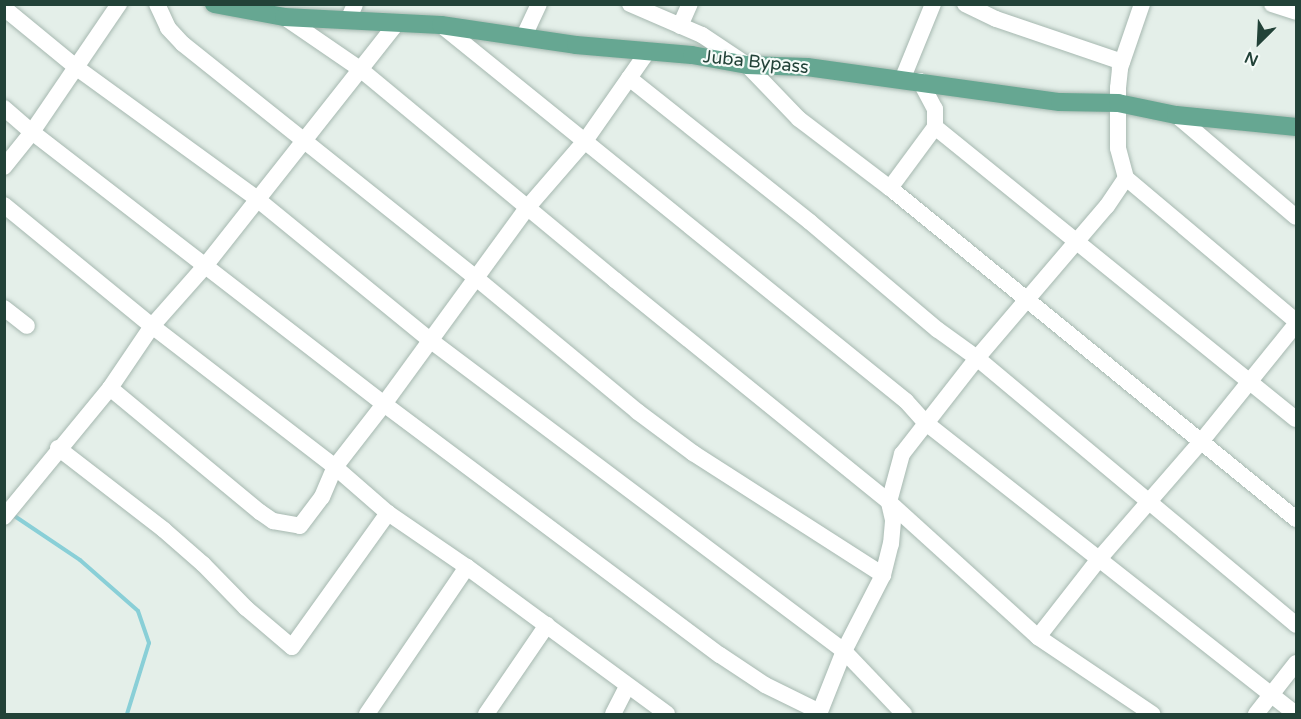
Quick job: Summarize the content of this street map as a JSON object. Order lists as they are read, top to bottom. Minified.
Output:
{"streets":{"main road":["Juba Bypass"]},"north":"bottom left"}
